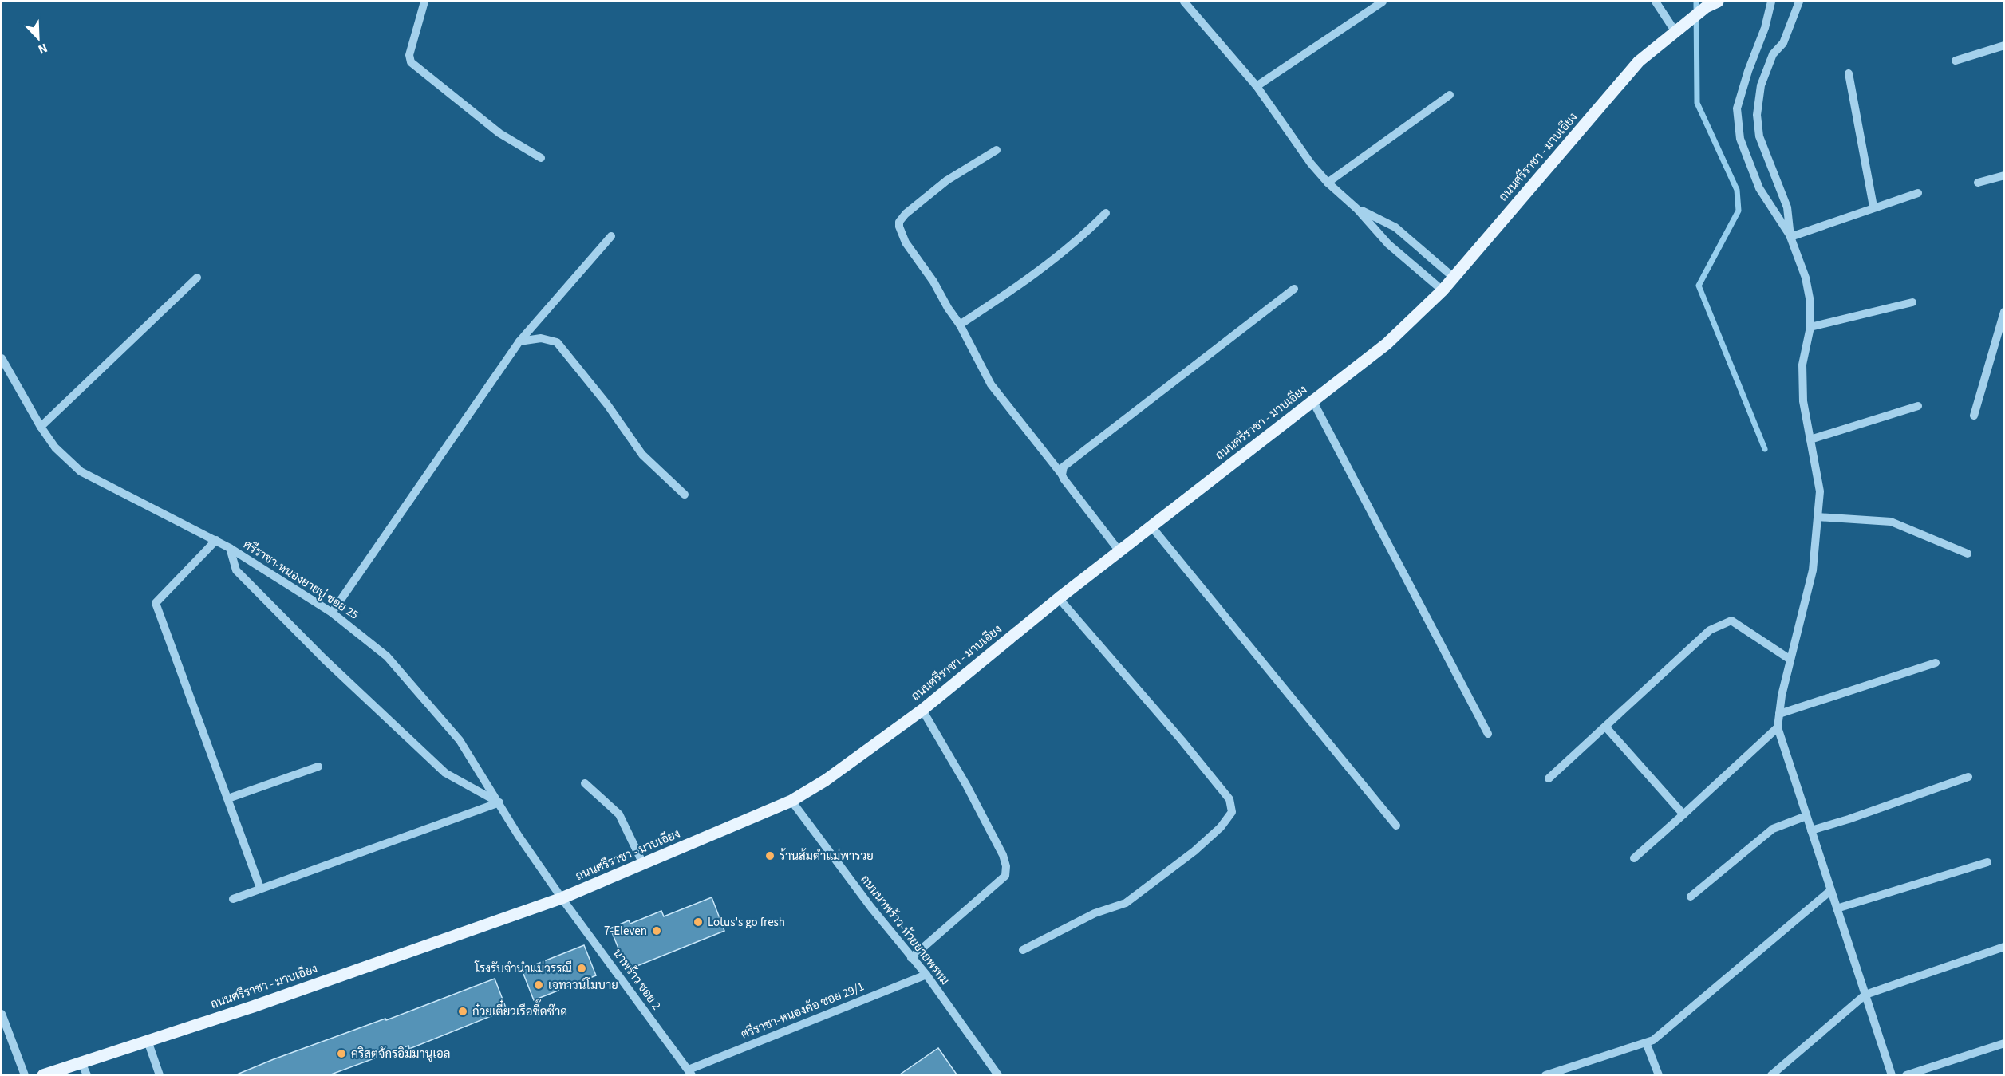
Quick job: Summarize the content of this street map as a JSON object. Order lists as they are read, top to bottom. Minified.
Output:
{"streets":{"main road":["ถนนศรีราชา - มาบเอียง"],"street":["ศรีราชา-หนองยายบู่ ซอย 25","ถนนนาพร้าว-ห้วยยายพรหม","นาพร้าว ซอย 2","ศรีราชา-หนองค้อ ซอย 29/1"]},"crossings":[["ถนนศรีราชา - มาบเอียง","ศรีราชา-หนองยายบู่ ซอย 25"],["ถนนศรีราชา - มาบเอียง","ถนนนาพร้าว-ห้วยยายพรหม"],["ถนนศรีราชา - มาบเอียง","นาพร้าว ซอย 2"],["ศรีราชา-หนองยายบู่ ซอย 25","นาพร้าว ซอย 2"],["ถนนนาพร้าว-ห้วยยายพรหม","ศรีราชา-หนองค้อ ซอย 29/1"],["นาพร้าว ซอย 2","ศรีราชา-หนองค้อ ซอย 29/1"]],"places":["ร้านส้มตำแม่พารวย","Lotus's go fresh","7-Eleven","โรงรับจำนำแม่วรรณี","เจทาวน์โมบาย","ก๋วยเตี๋ยวเรือซี๊ดซ๊าด","คริสตจักรอิมมานูเอล"],"north":"bottom right"}
